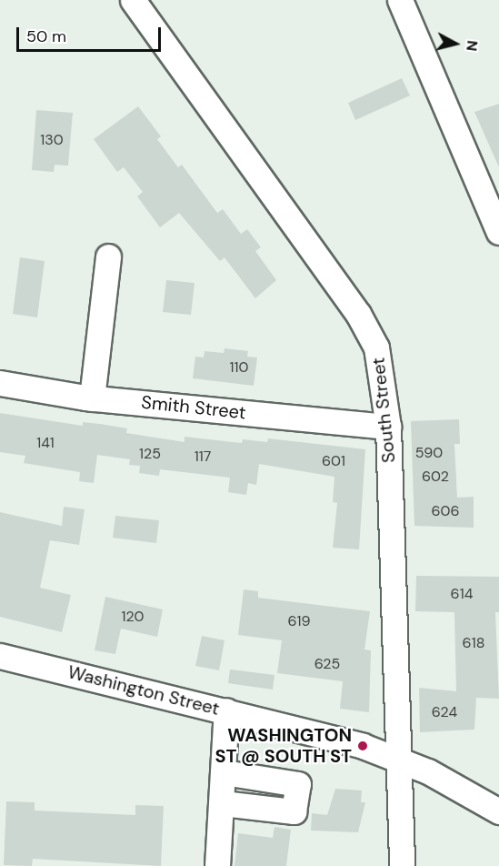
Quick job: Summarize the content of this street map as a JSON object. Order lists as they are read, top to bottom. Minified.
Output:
{"streets":{"street":["Smith Street","South Street","Washington Street"]},"crossings":[["Smith Street","South Street"],["South Street","Washington Street"]],"places":["WASHINGTON ST @ SOUTH ST"],"house_numbers":["130","110","141","590","125","117","601","602","606","614","120","619","618","625","624"],"scale_bar":"50 m","north":"right"}
